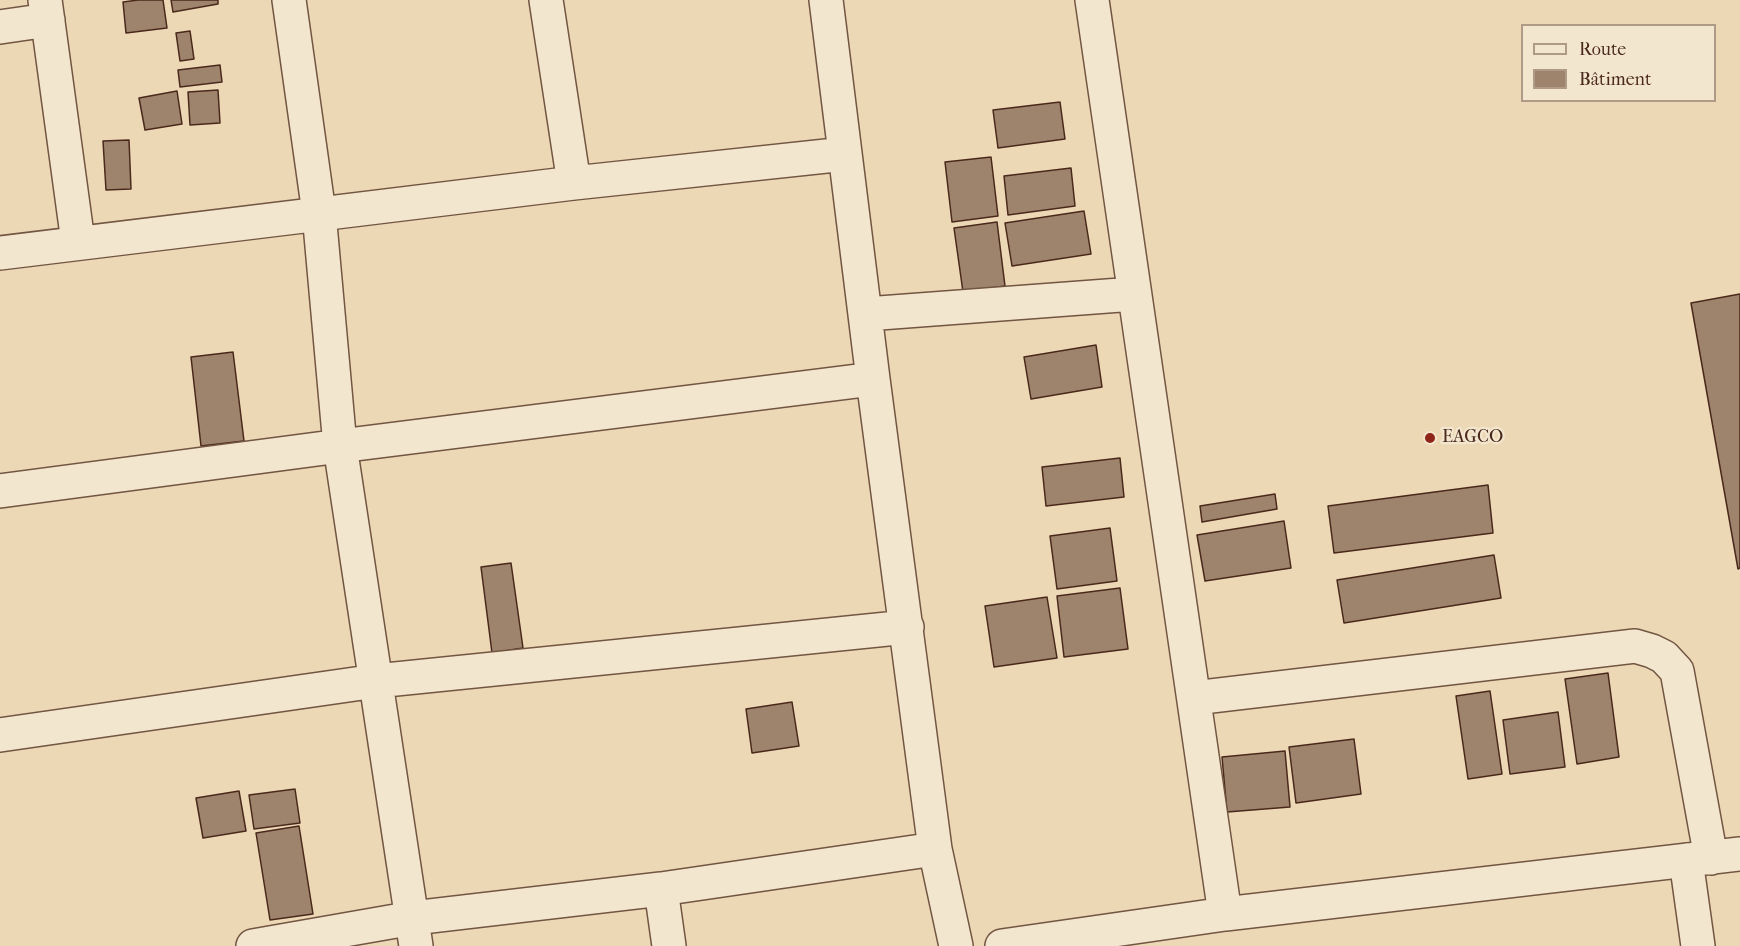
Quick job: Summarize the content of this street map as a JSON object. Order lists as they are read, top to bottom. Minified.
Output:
{"places":["EAGCO"],"legend":["Route","Bâtiment"]}
